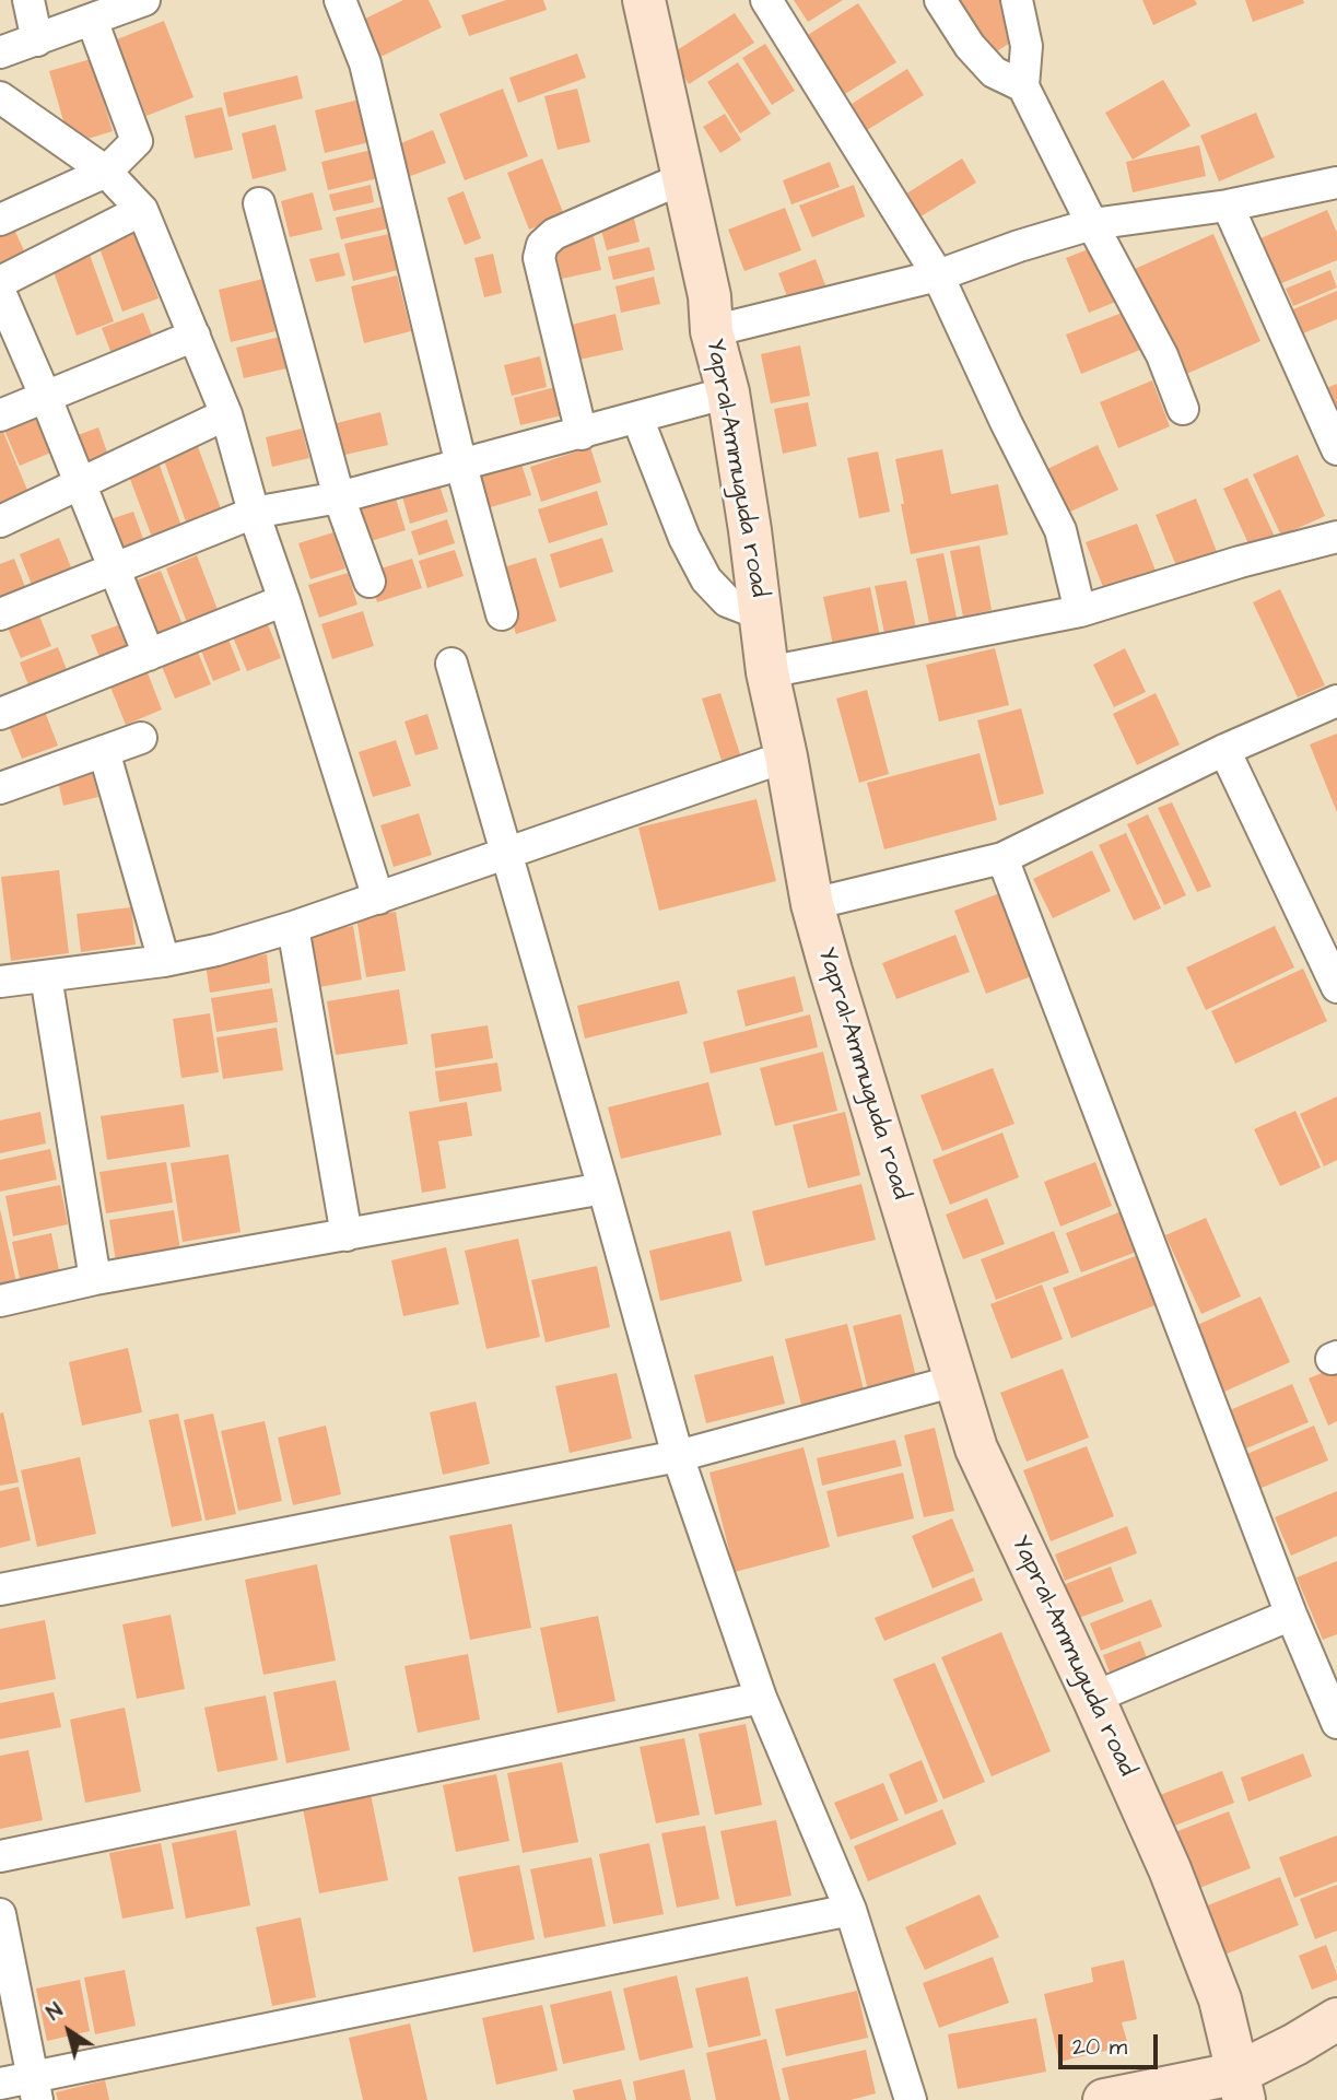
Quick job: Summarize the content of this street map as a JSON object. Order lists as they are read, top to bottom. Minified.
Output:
{"streets":{"main road":["Yapral-Ammuguda road"]},"scale_bar":"20 m","north":"top left"}
